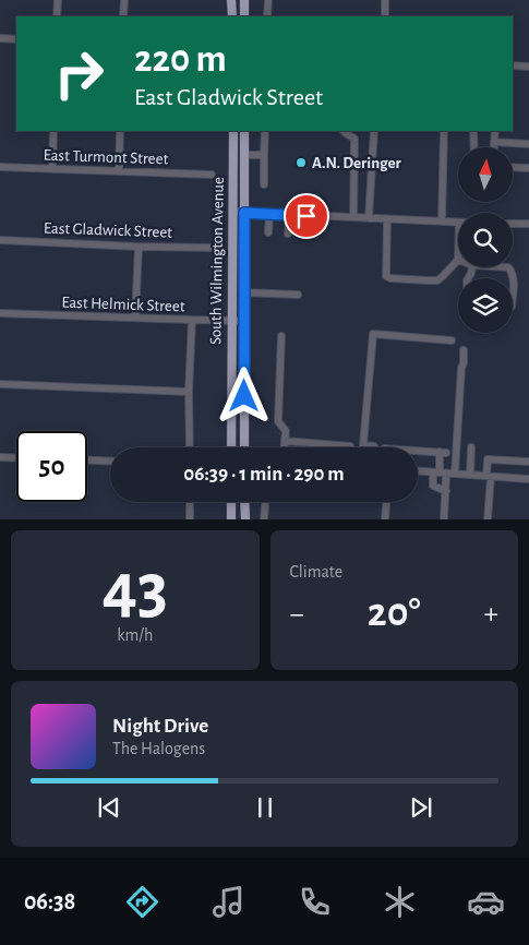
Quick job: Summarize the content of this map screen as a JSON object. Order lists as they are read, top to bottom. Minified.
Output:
{"streets":{"main road":["South Wilmington Avenue"],"street":["East Turmont Street","East Gladwick Street","East Helmick Street"]},"crossings":[["South Wilmington Avenue","East Helmick Street"]],"places":["A.N. Deringer"],"north":"top","page":{"turn":["220 m","East Gladwick Street"],"limit":"50","trip":"06:39 · 1 min · 290 m","tile":[["43","km/h"],"Climate"],"heat":["−","20°","+"],"song":["Night Drive","The Halogens"],"tabs":"06:38"}}
